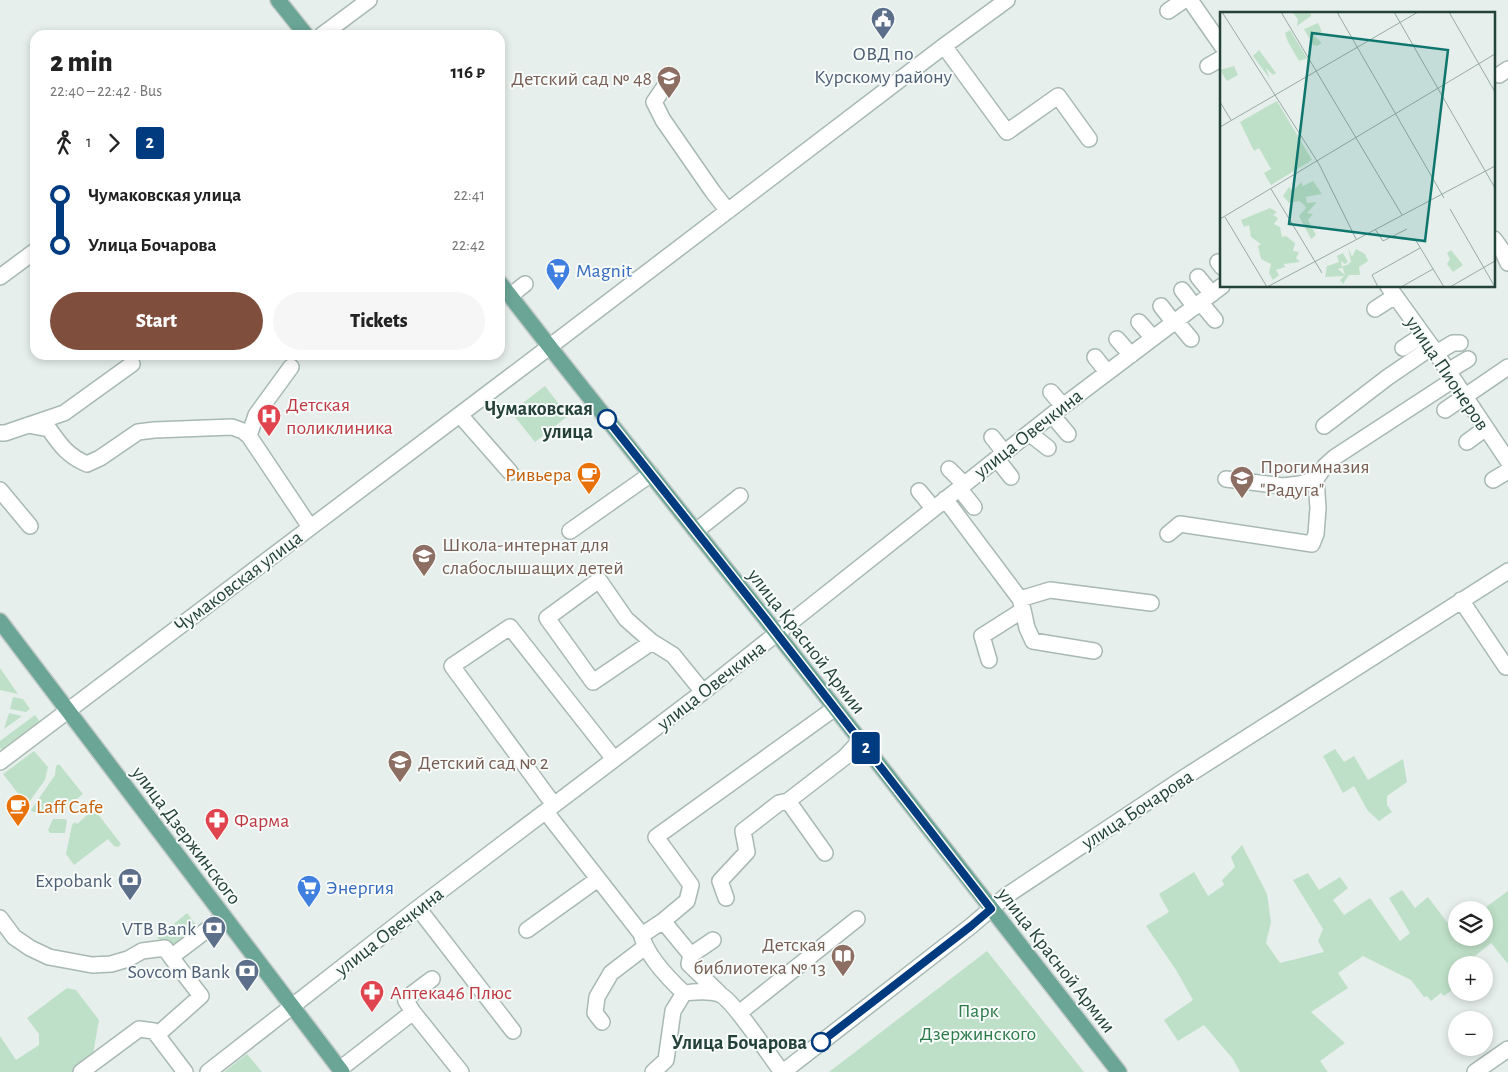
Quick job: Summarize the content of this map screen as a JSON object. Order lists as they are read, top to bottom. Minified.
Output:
{"streets":{"main road":["улица Красной Армии","улица Дзержинского"],"street":["улица Пионеров","улица Овечкина","Чумаковская улица","улица Бочарова"]},"crossings":[["улица Овечкина","улица Красной Армии"],["улица Овечкина","улица Дзержинского"],["Чумаковская улица","улица Красной Армии"],["Чумаковская улица","улица Дзержинского"],["улица Красной Армии","улица Бочарова"]],"parks":["Парк Дзержинского"],"places":{"public building":["ОВД по Курскому району"],"school or university":["Детский сад № 48","Прогимназия \"Радуга\"","Школа-интернат для слабослышащих детей","Детский сад № 2"],"supermarket":["Magnit","Энергия"],"other":["Чумаковская улица","Улица Бочарова"],"hospital":["Детская поликлиника"],"cafe":["Ривьера","Laff Cafe"],"pharmacy":["Фарма","Аптека46 Плюс"],"bank":["Expobank","VTB Bank","Sovcom Bank"],"library":["Детская библиотека № 13"]},"lines":["bus line 2"],"page":{"on_map":"2","heading":["2 min","22:40 – 22:42 · Bus","116 ₽"],"legs":["1","2"],"list":[{"name":"Чумаковская улица","value":"22:41"},{"name":"Улица Бочарова","value":"22:42"}],"buttons":["Start","Tickets"],"map_buttons":["+","−"]}}
